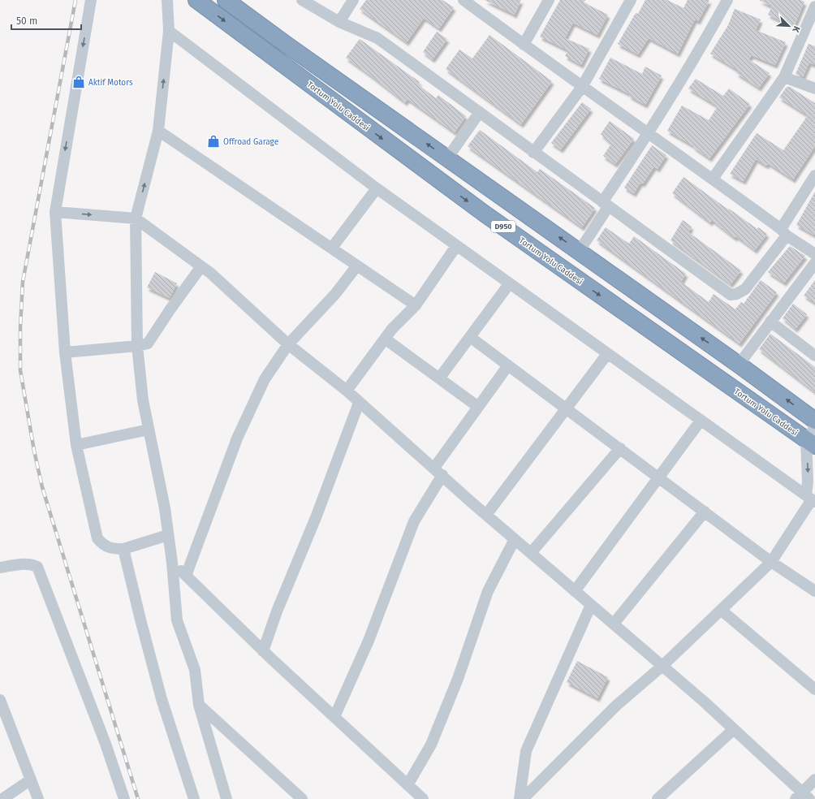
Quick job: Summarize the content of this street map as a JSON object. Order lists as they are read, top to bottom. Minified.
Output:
{"streets":{"highway":["Tortum Yolu Caddesi","D950"]},"places":{"shop":["Aktif Motors","Offroad Garage"]},"scale_bar":"50 m","north":"bottom right"}
